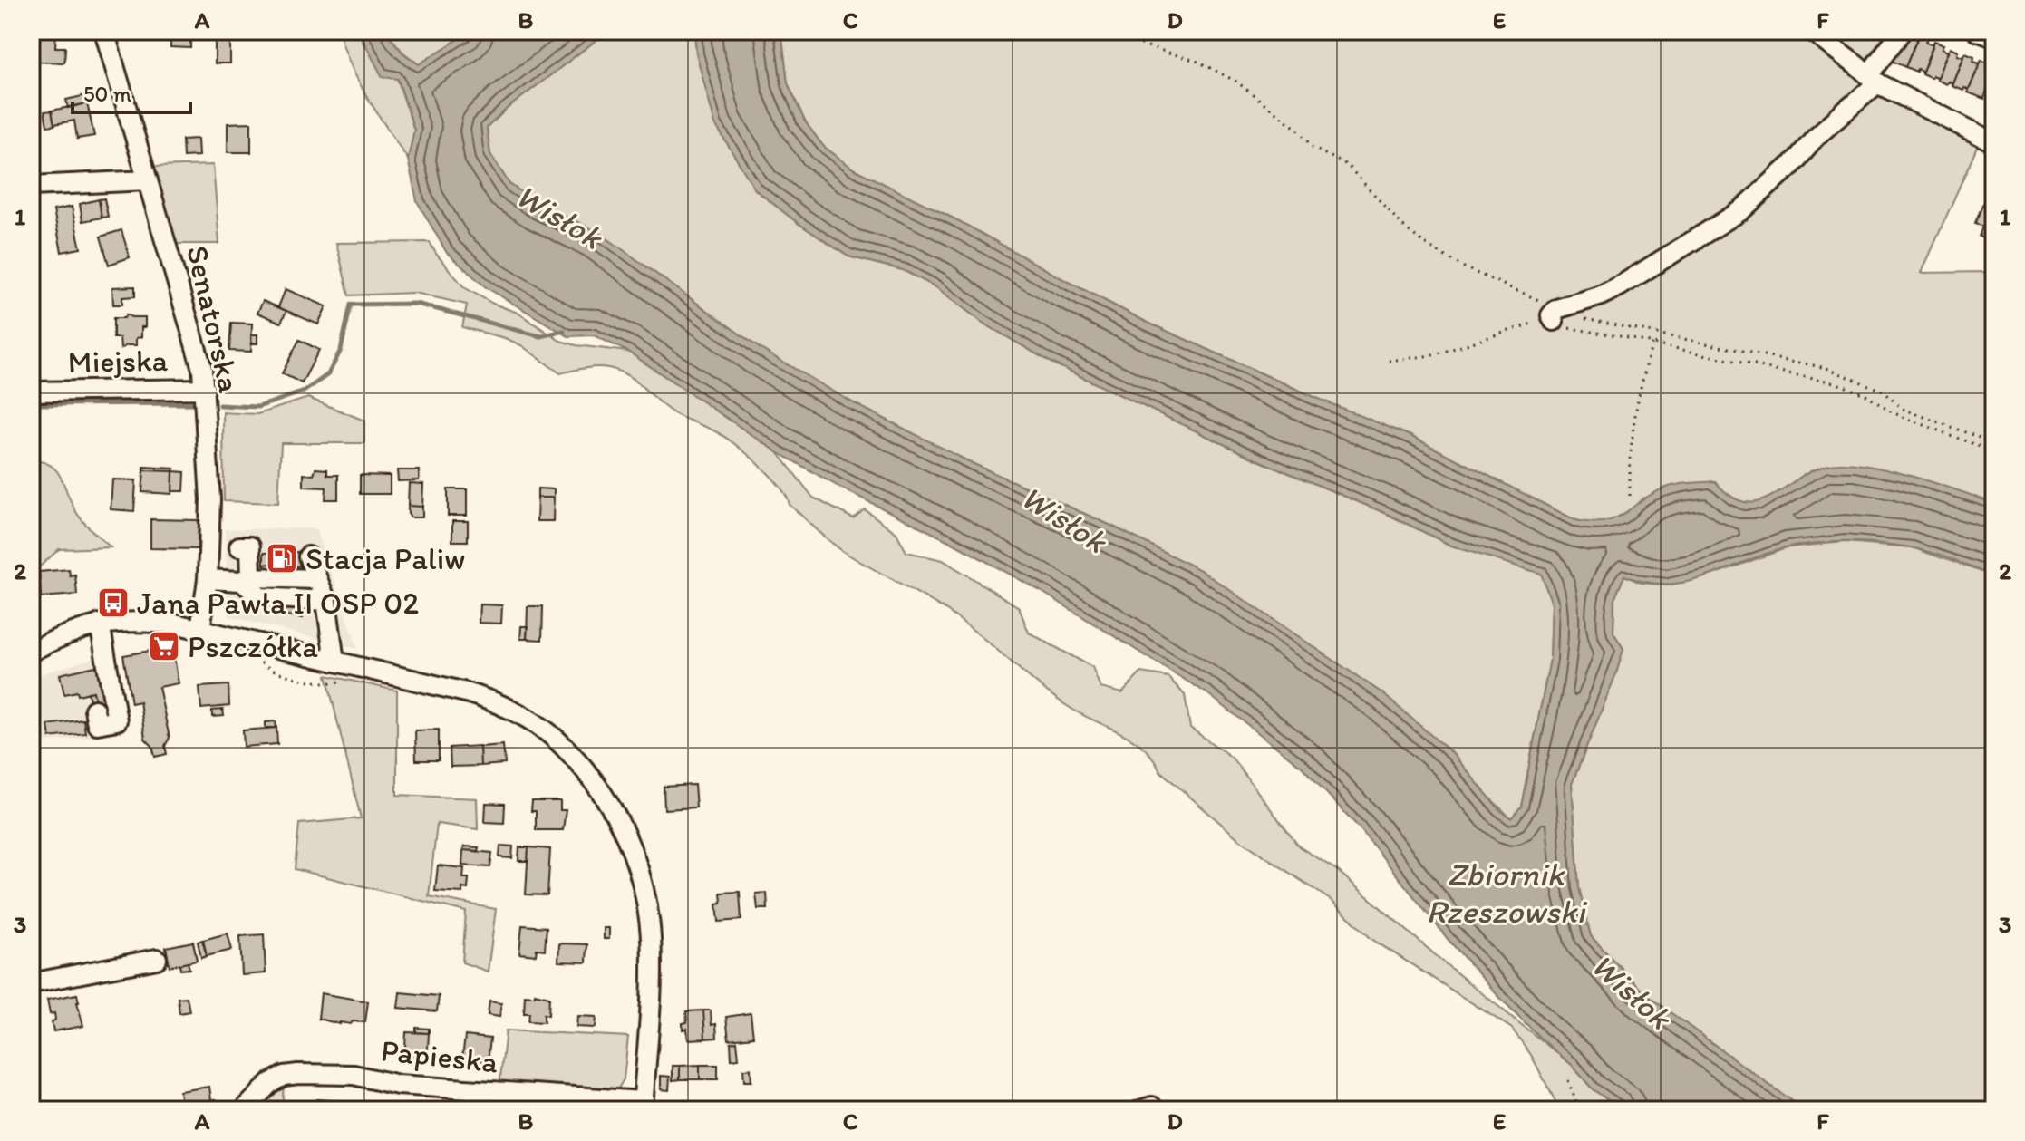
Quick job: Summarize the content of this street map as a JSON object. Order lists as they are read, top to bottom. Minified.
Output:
{"streets":{"street":["Senatorska","Miejska","Papieska"]},"crossings":[["Senatorska","Miejska"]],"water":["Wisłok","Zbiornik Rzeszowski"],"places":{"fuel station":["Stacja Paliw"],"bus stop":["Jana Pawła II OSP 02"],"supermarket":["Pszczółka"]},"scale_bar":"50 m","grid":{"columns":["A","B","C","D","E","F"],"rows":["1","2","3"]}}
